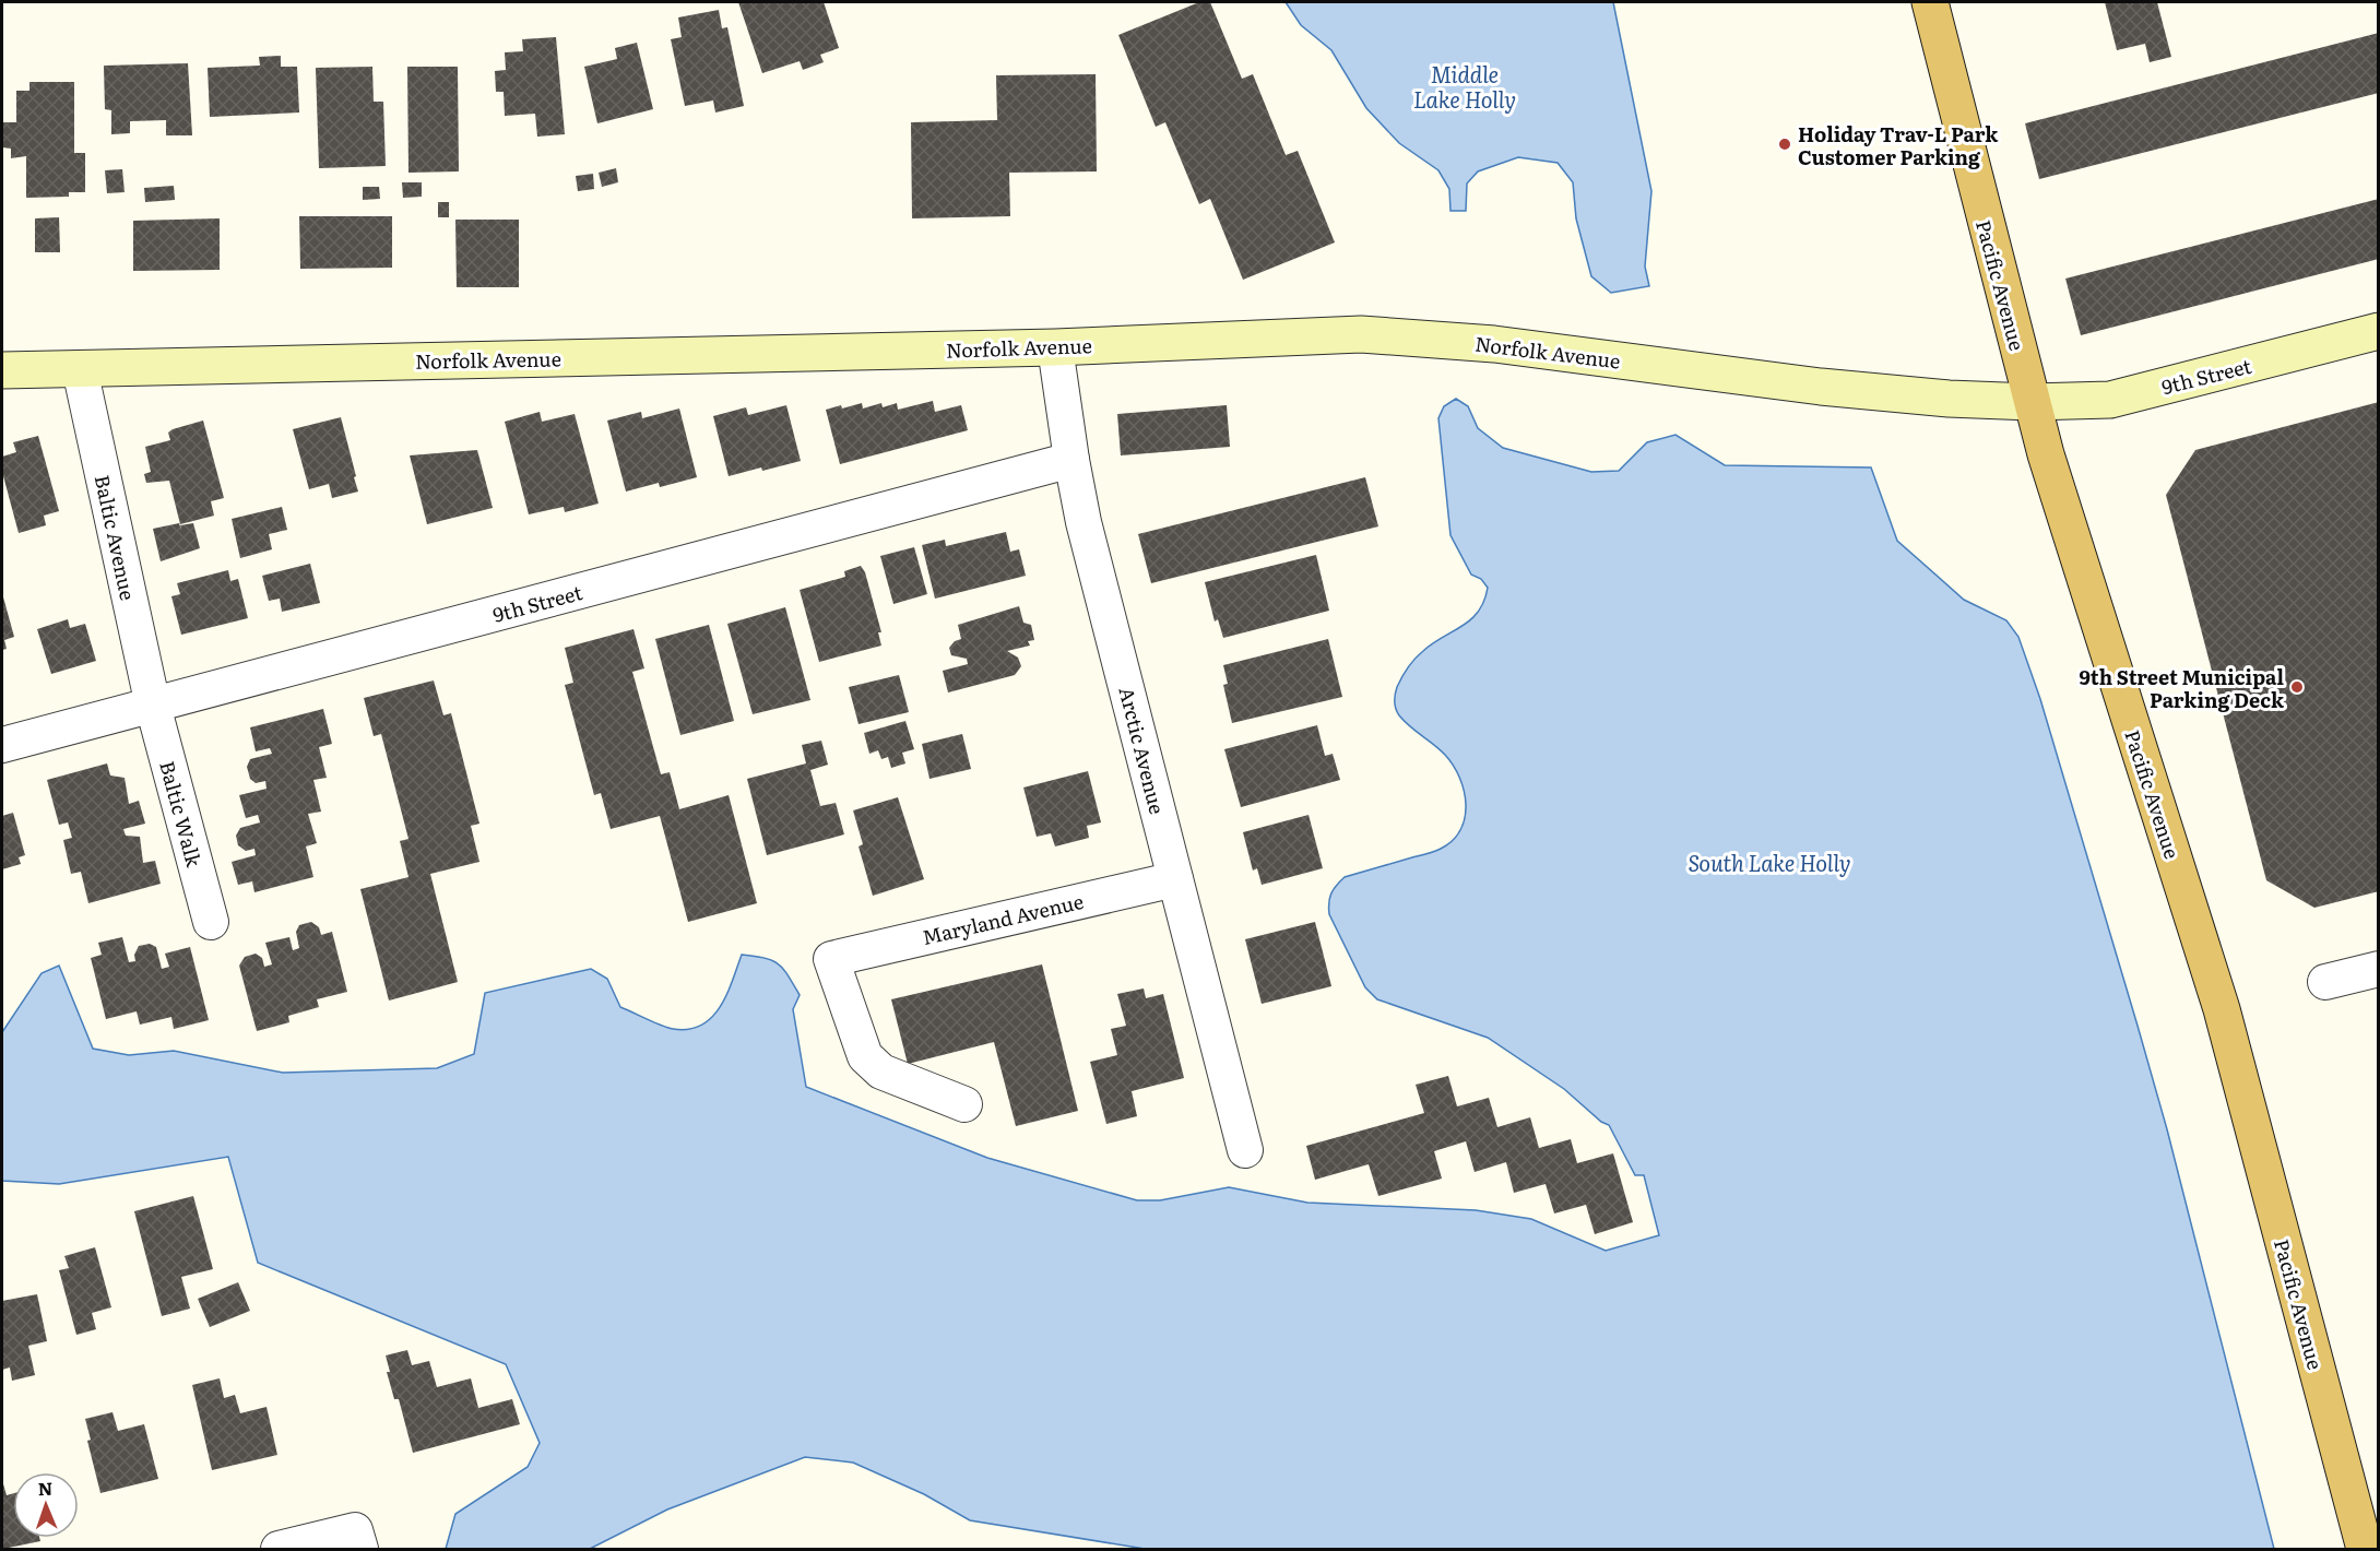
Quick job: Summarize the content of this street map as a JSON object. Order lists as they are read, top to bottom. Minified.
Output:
{"streets":{"highway":["Pacific Avenue"],"main road":["Norfolk Avenue","9th Street"],"street":["Baltic Avenue","Arctic Avenue","Baltic Walk","Maryland Avenue"]},"crossings":[["Pacific Avenue","Norfolk Avenue"],["Pacific Avenue","9th Street"],["Norfolk Avenue","9th Street"],["Norfolk Avenue","Baltic Avenue"],["Norfolk Avenue","Arctic Avenue"],["9th Street","Baltic Avenue"],["9th Street","Arctic Avenue"],["9th Street","Baltic Walk"],["Baltic Avenue","Baltic Walk"],["Arctic Avenue","Maryland Avenue"]],"water":["Middle Lake Holly","South Lake Holly"],"places":["Holiday Trav-L Park Customer Parking","9th Street Municipal Parking Deck"],"north":"top"}
